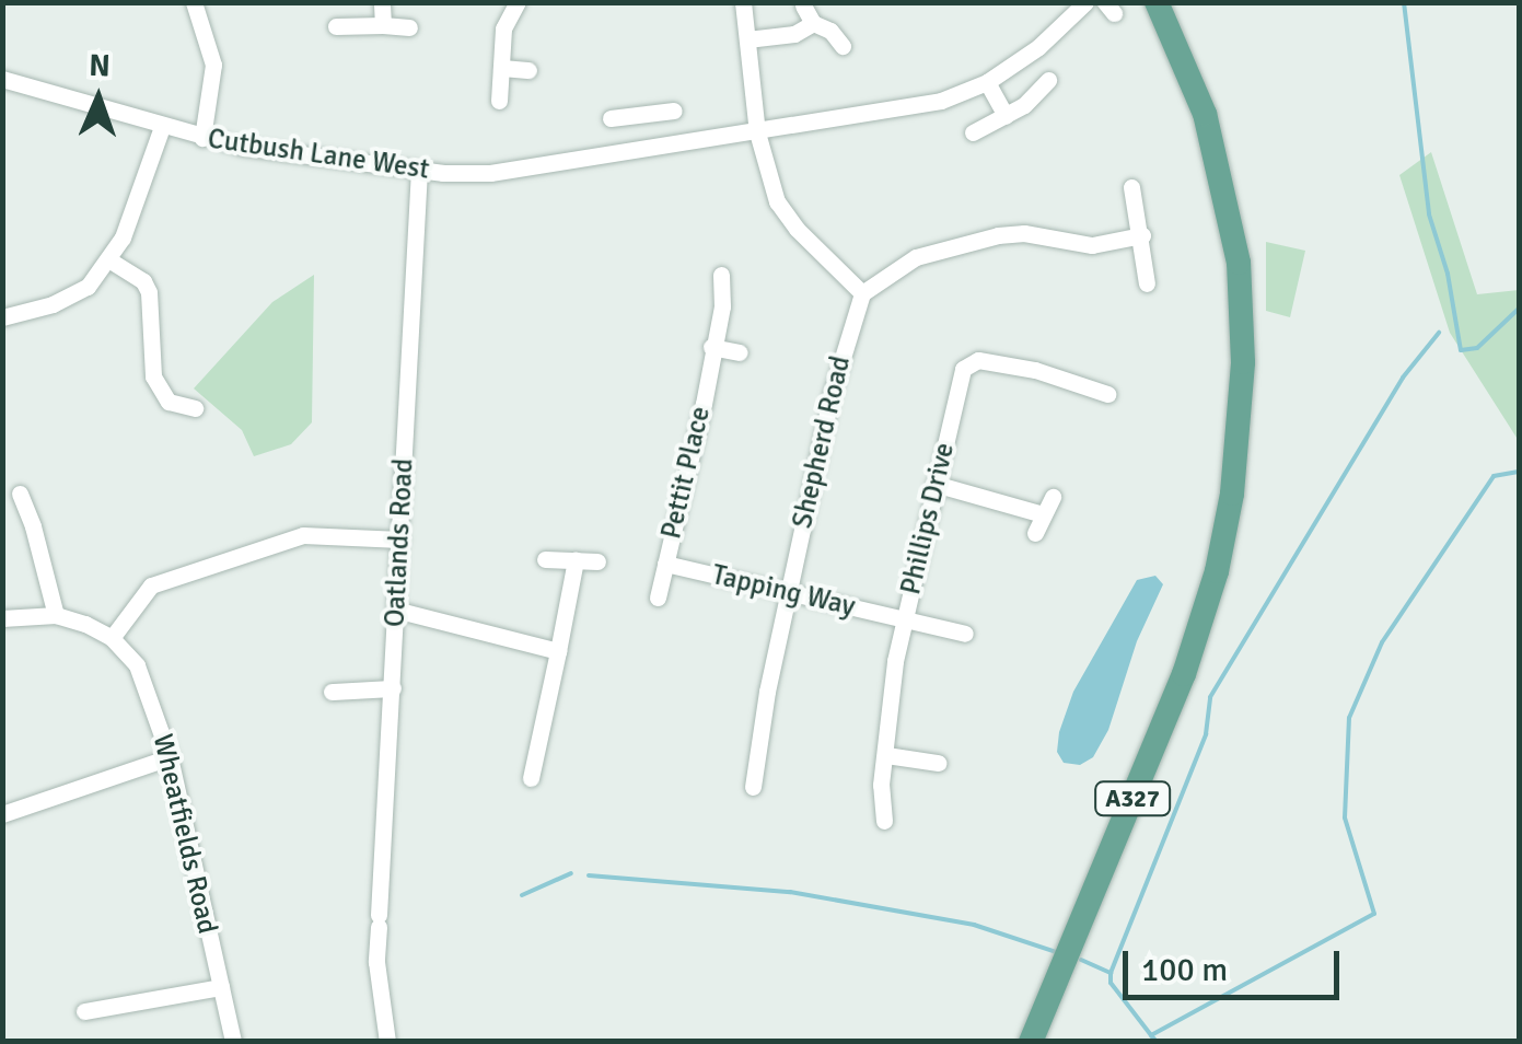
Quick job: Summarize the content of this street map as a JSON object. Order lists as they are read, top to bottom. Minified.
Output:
{"streets":{"main road":["A327"],"street":["Cutbush Lane West","Shepherd Road","Pettit Place","Phillips Drive","Oatlands Road","Tapping Way","Wheatfields Road"]},"crossings":[["Cutbush Lane West","Oatlands Road"],["Shepherd Road","Tapping Way"],["Pettit Place","Tapping Way"],["Phillips Drive","Tapping Way"]],"scale_bar":"100 m","north":"top"}
